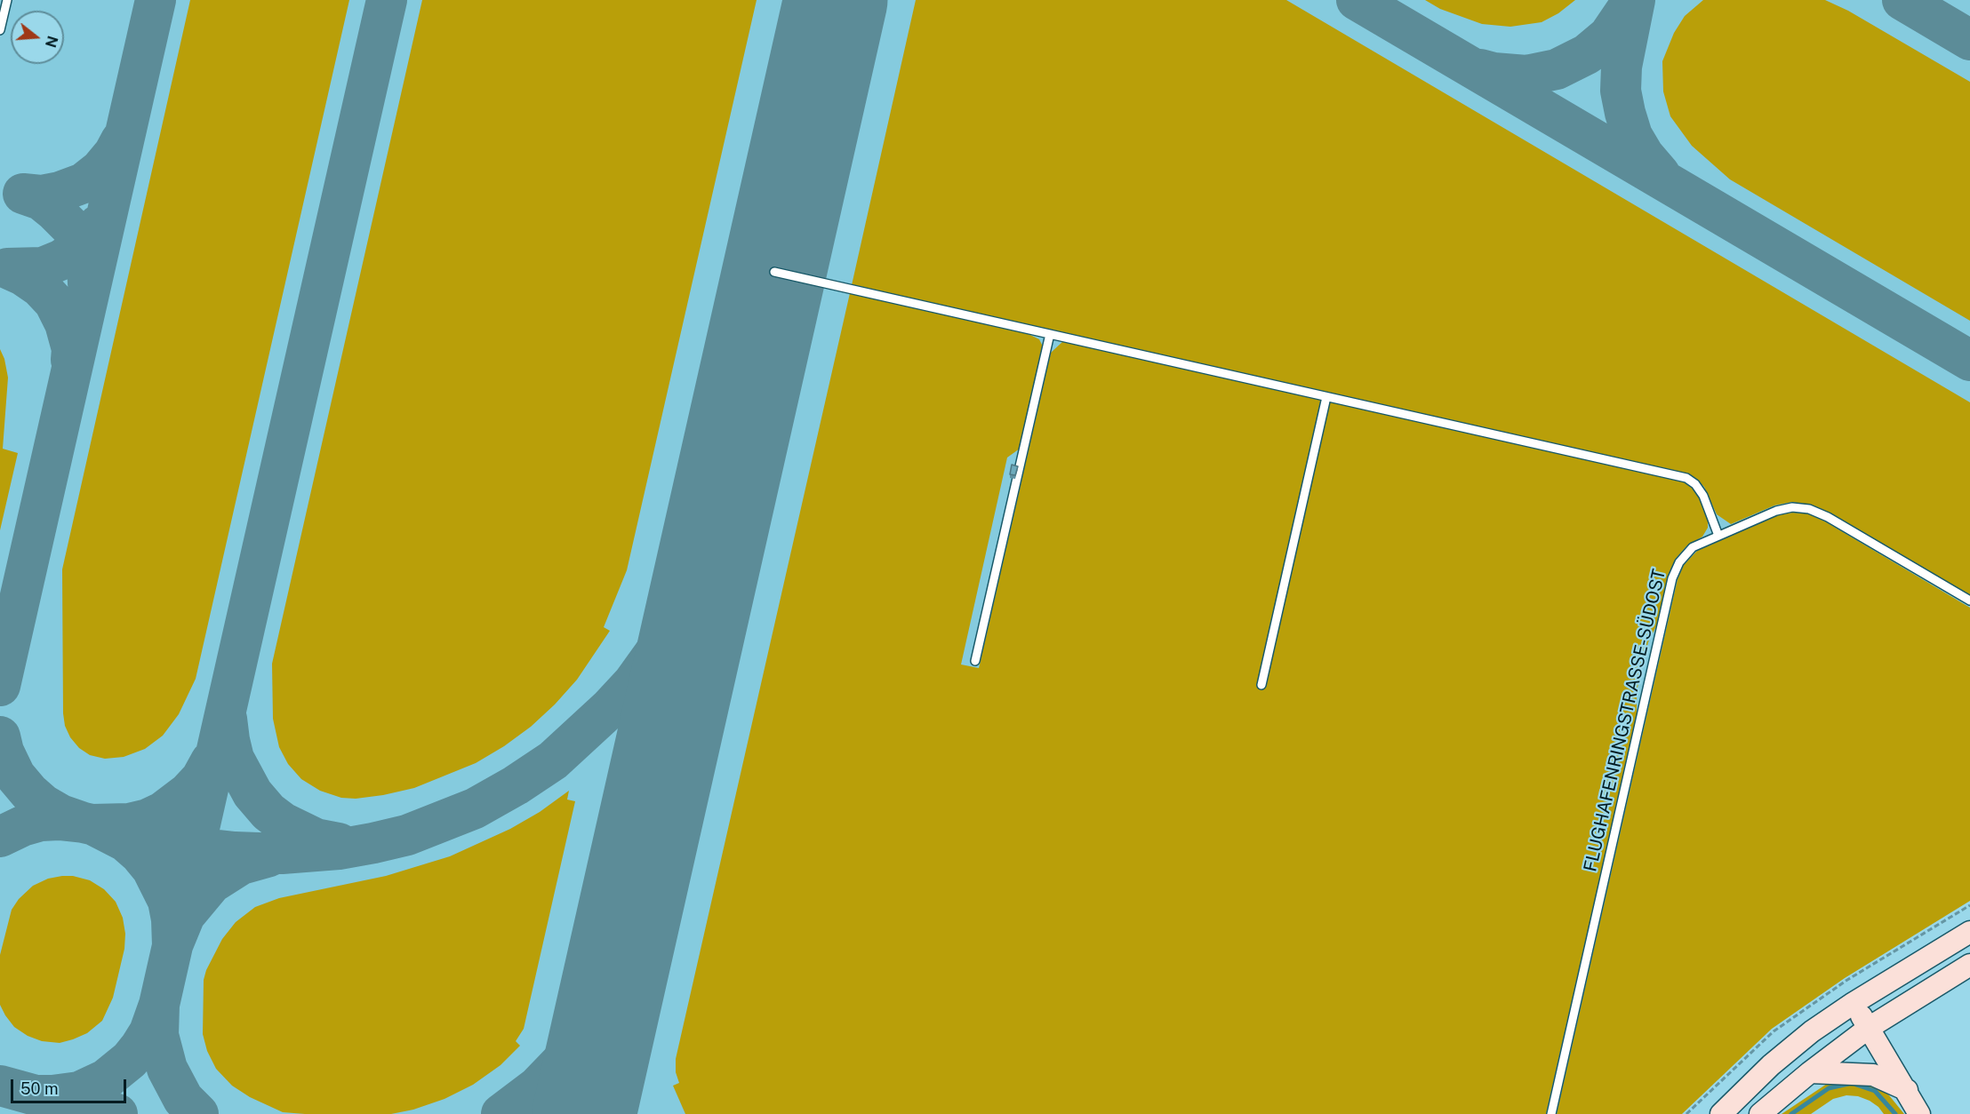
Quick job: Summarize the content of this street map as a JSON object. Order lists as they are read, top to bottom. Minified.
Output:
{"streets":{"lane":["FLUGHAFENRINGSTRASSE-SÜDOST"]},"scale_bar":"50 m","north":"right"}
